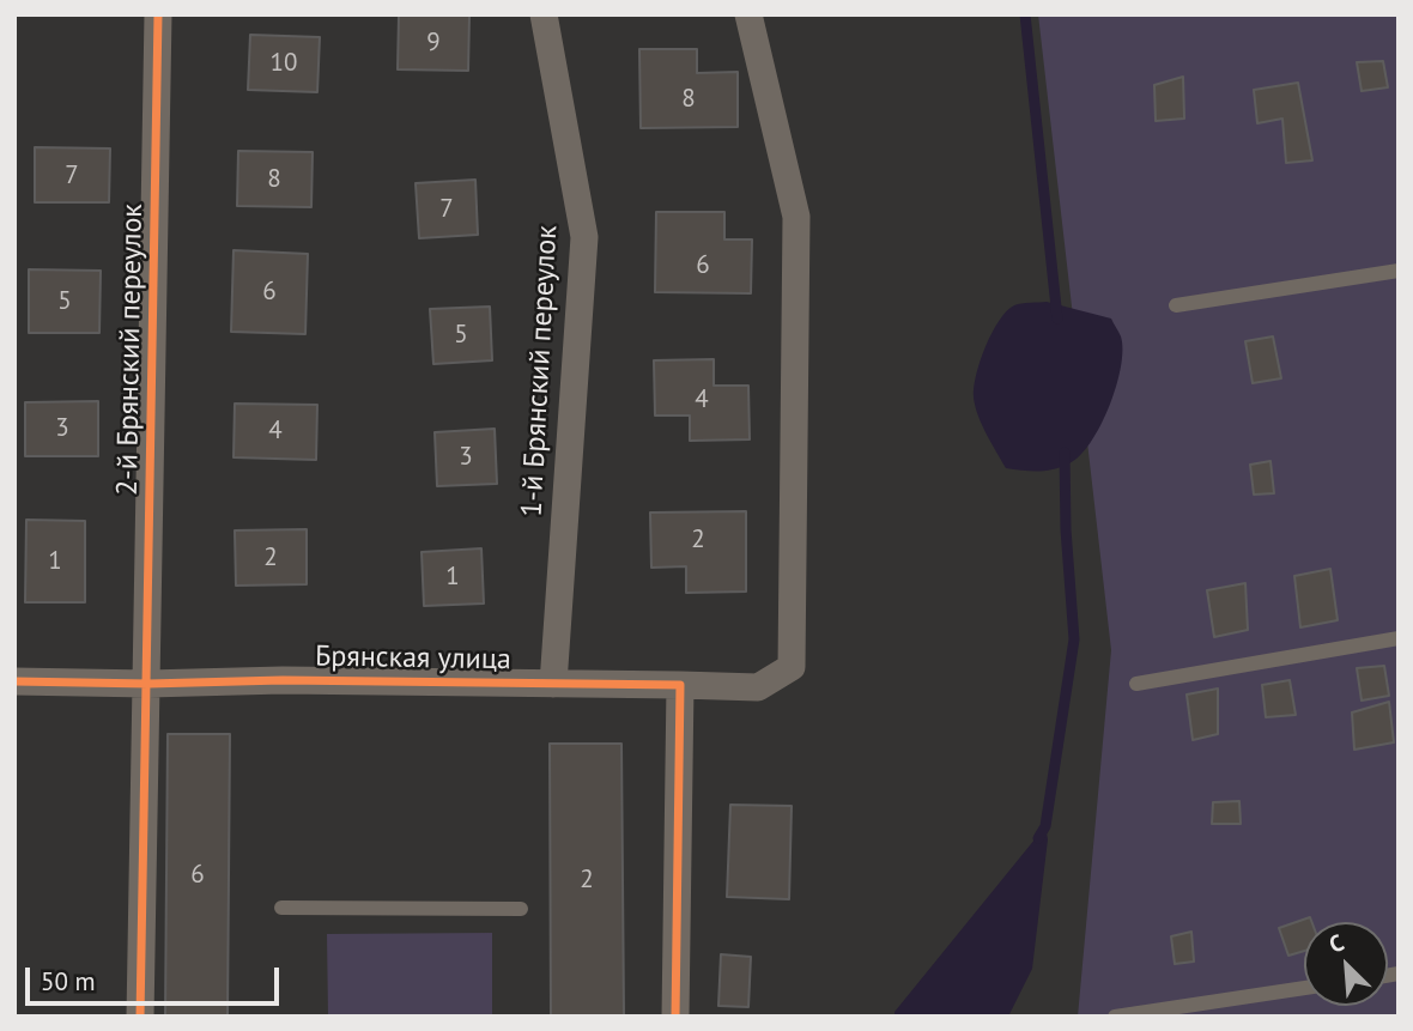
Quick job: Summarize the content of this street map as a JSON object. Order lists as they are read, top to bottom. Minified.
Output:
{"streets":{"street":["2-й Брянский переулок","1-й Брянский переулок","Брянская улица"]},"crossings":[["2-й Брянский переулок","Брянская улица"],["1-й Брянский переулок","Брянская улица"]],"house_numbers":["9","10","8","7","8","7","6","6","5","5","4","3","4","3","2","2","1","1","6","2"],"scale_bar":"50 m","north":"top left"}
